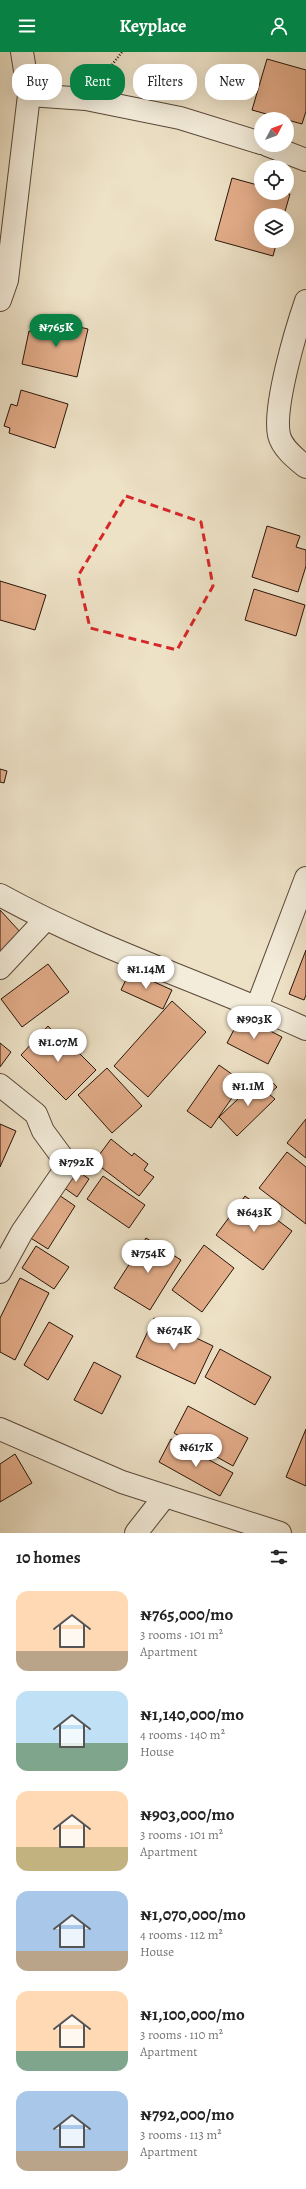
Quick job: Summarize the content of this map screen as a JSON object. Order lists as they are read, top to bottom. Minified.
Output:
{"north":"top right","page":{"header":"Keyplace","chip":["Buy","Rent","Filters","New"],"price":["₦765K","₦1.14M","₦903K","₦1.07M","₦1.1M","₦792K","₦643K","₦754K","₦674K","₦617K"],"heading":"10 homes","list":[{"name":"₦765,000/mo","note":"3 rooms · 101 m² · Apartment"},{"name":"₦1,140,000/mo","note":"4 rooms · 140 m² · House"},{"name":"₦903,000/mo","note":"3 rooms · 101 m² · Apartment"},{"name":"₦1,070,000/mo","note":"4 rooms · 112 m² · House"},{"name":"₦1,100,000/mo","note":"3 rooms · 110 m² · Apartment"},{"name":"₦792,000/mo","note":"3 rooms · 113 m² · Apartment"}]}}
